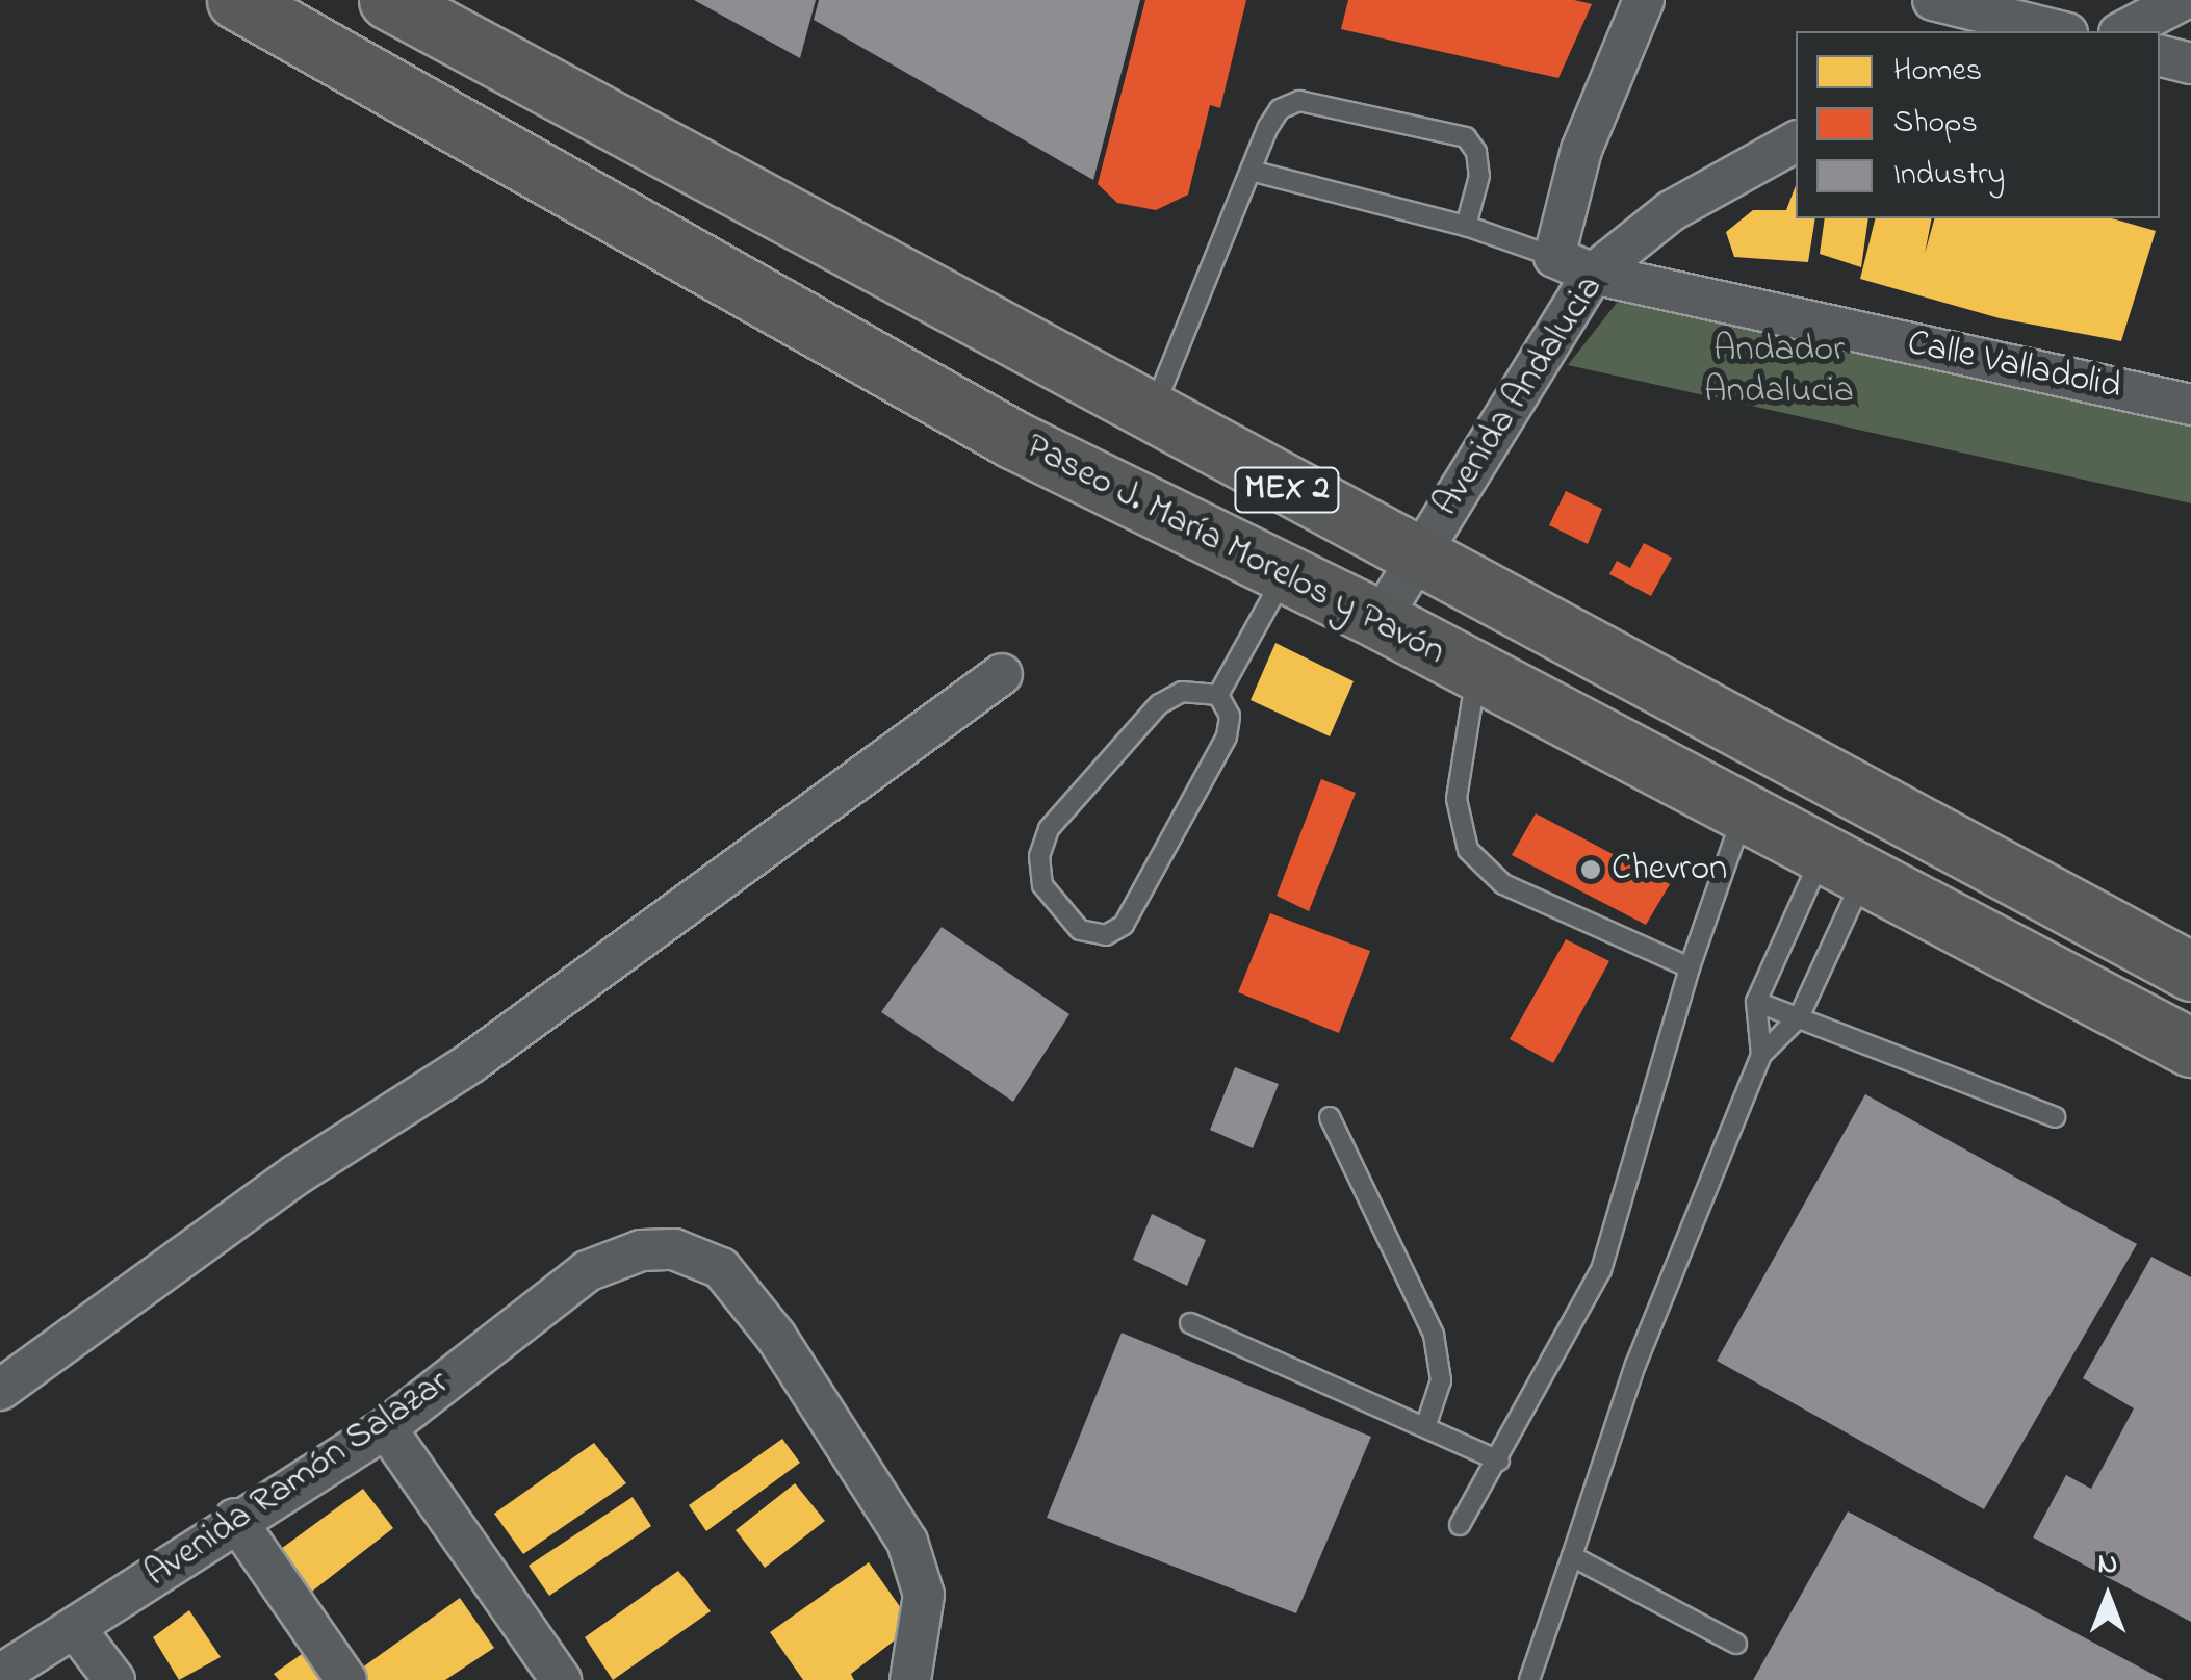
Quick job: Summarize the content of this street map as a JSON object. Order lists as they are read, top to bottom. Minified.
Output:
{"streets":{"highway":["MEX 2","Paseo J. María Morelos y Pavón"],"street":["Calle Valladolid","Avenida Andalucia","Avenida Ramón Salazar"]},"crossings":[["Calle Valladolid","Avenida Andalucia"],["Avenida Andalucia","Paseo J. María Morelos y Pavón"]],"parks":["Andador Andalucia"],"places":["Chevron"],"legend":["Homes","Shops","Industry"],"north":"top"}
